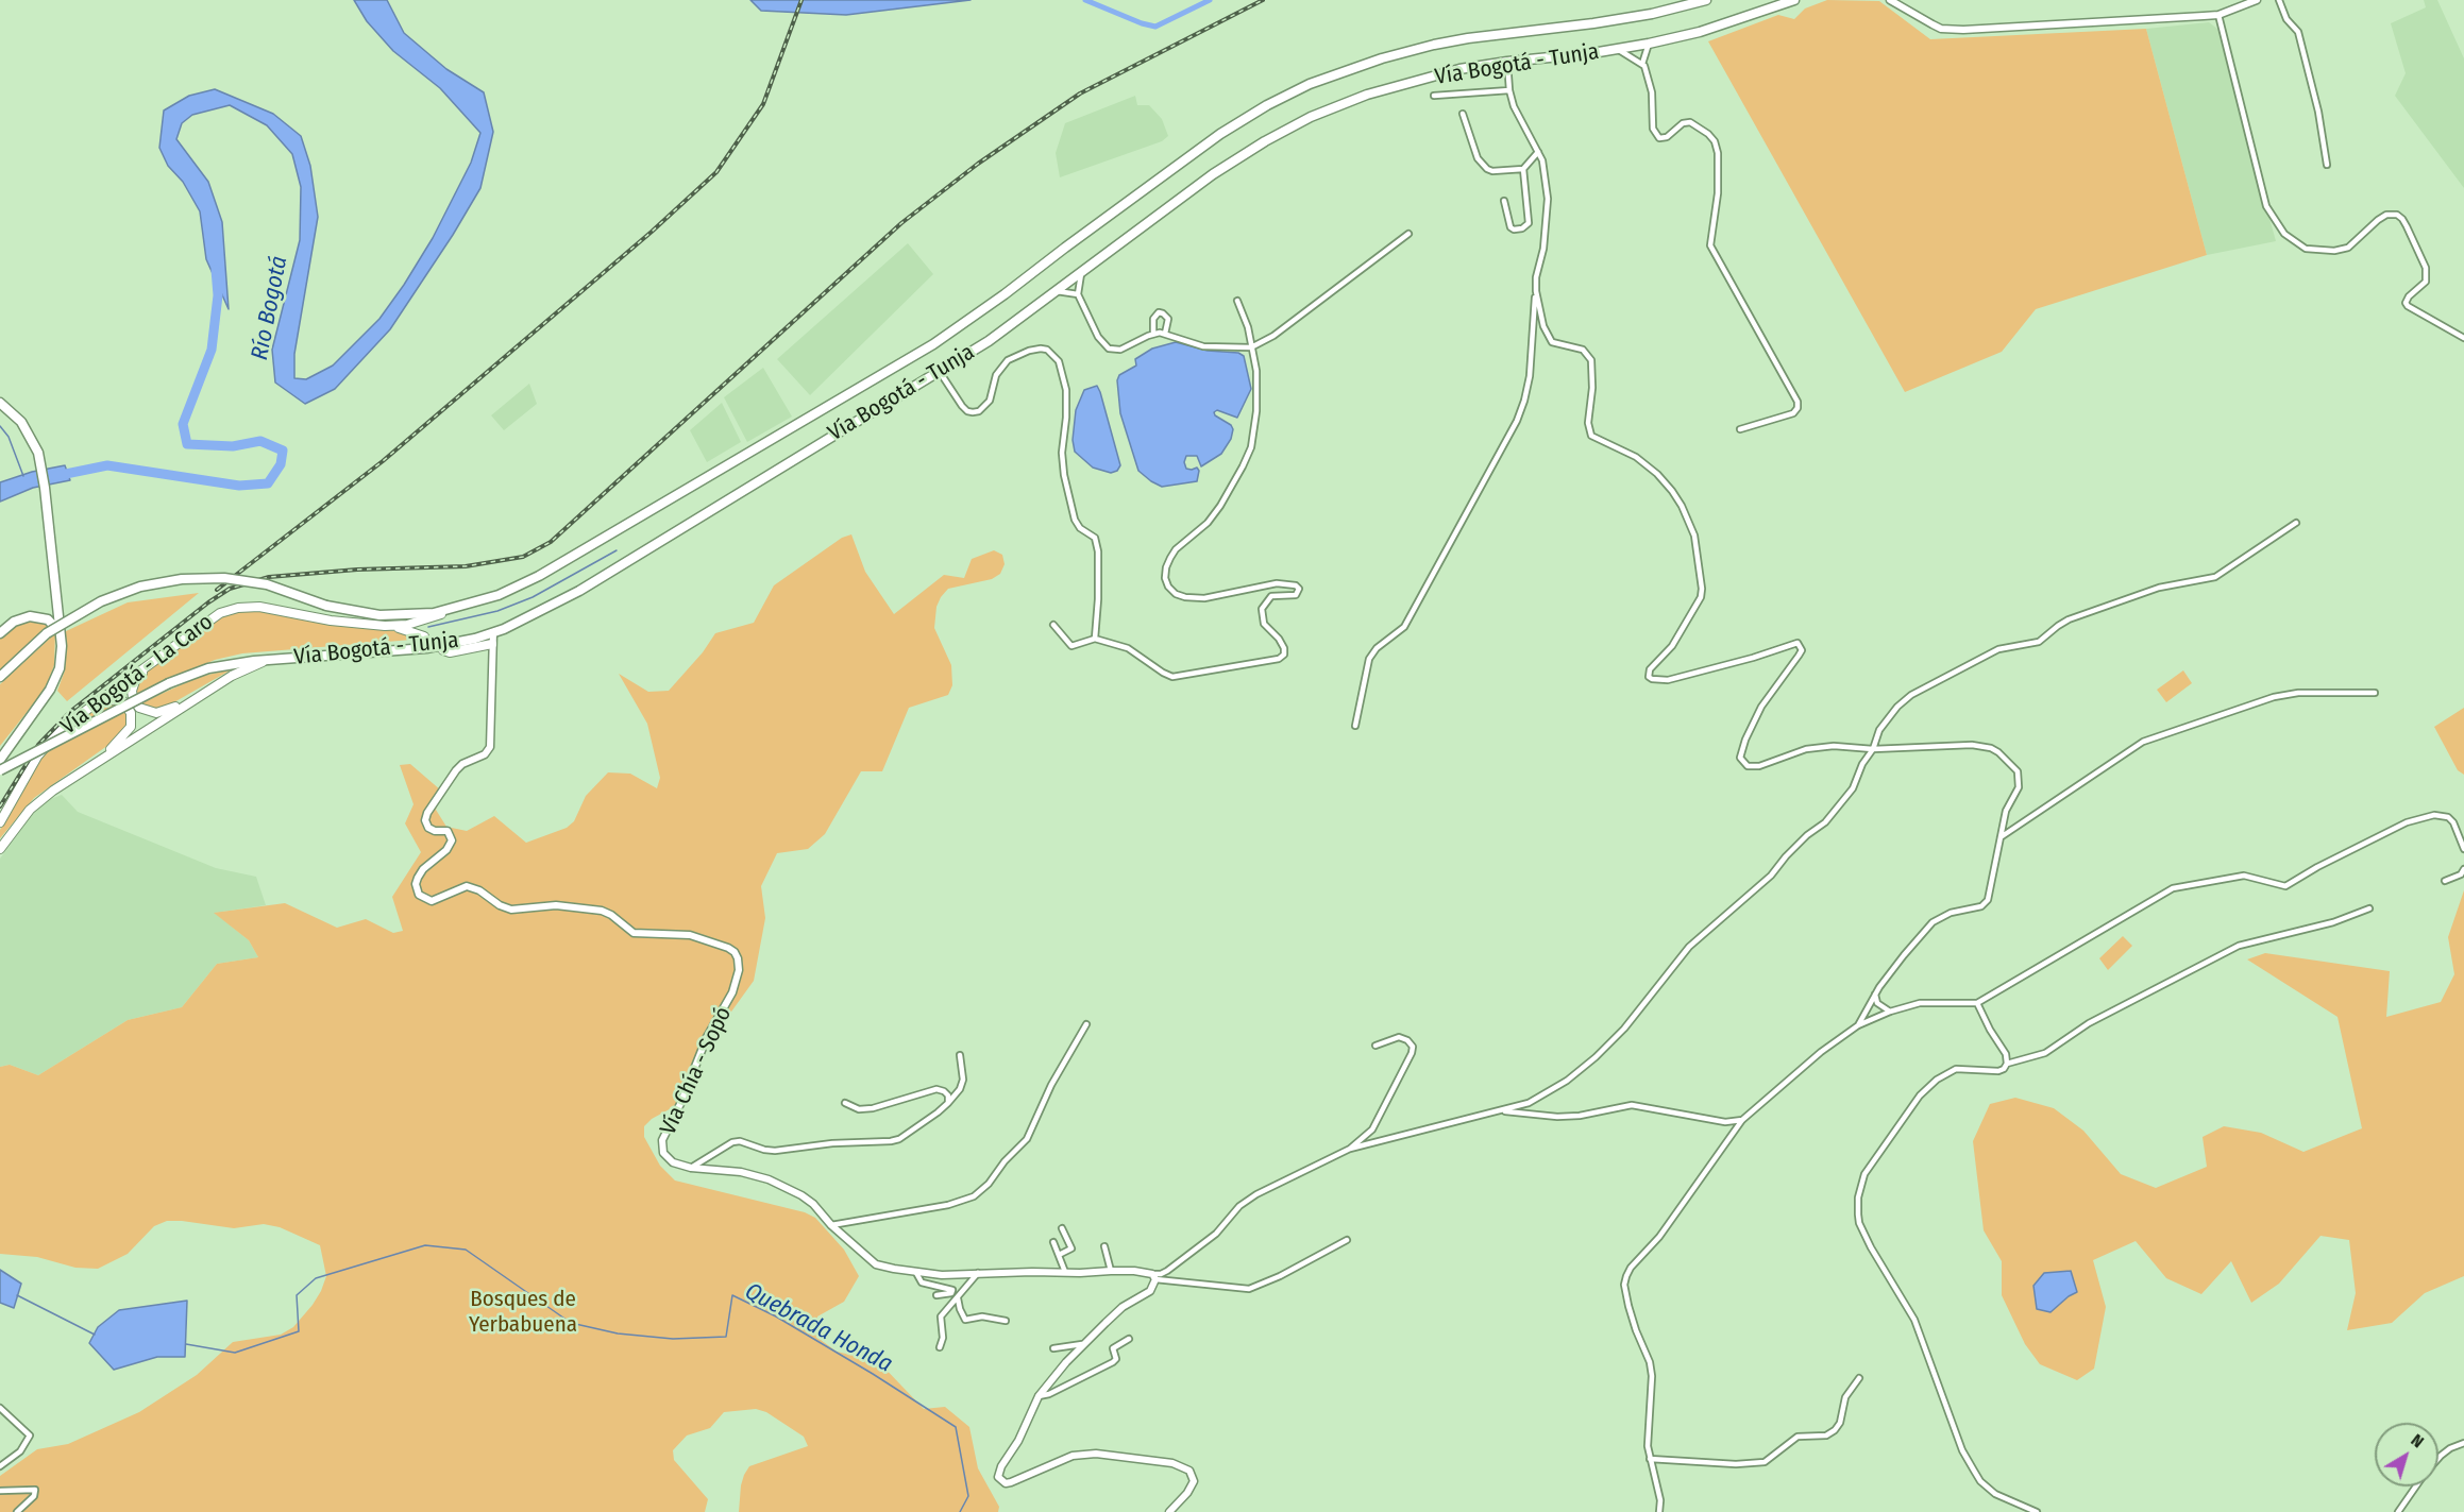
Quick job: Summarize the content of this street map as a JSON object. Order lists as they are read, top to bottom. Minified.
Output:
{"streets":{"highway":["Vía Bogotá - Tunja"],"main road":["Vía Bogotá - La Caro"],"street":["Vía Chía - Sopó"]},"crossings":[["Vía Bogotá - Tunja","Vía Bogotá - La Caro"],["Vía Bogotá - Tunja","Vía Chía - Sopó"]],"water":["Río Bogotá","Quebrada Honda"],"parks":["Bosques de Yerbabuena"],"north":"top right"}
